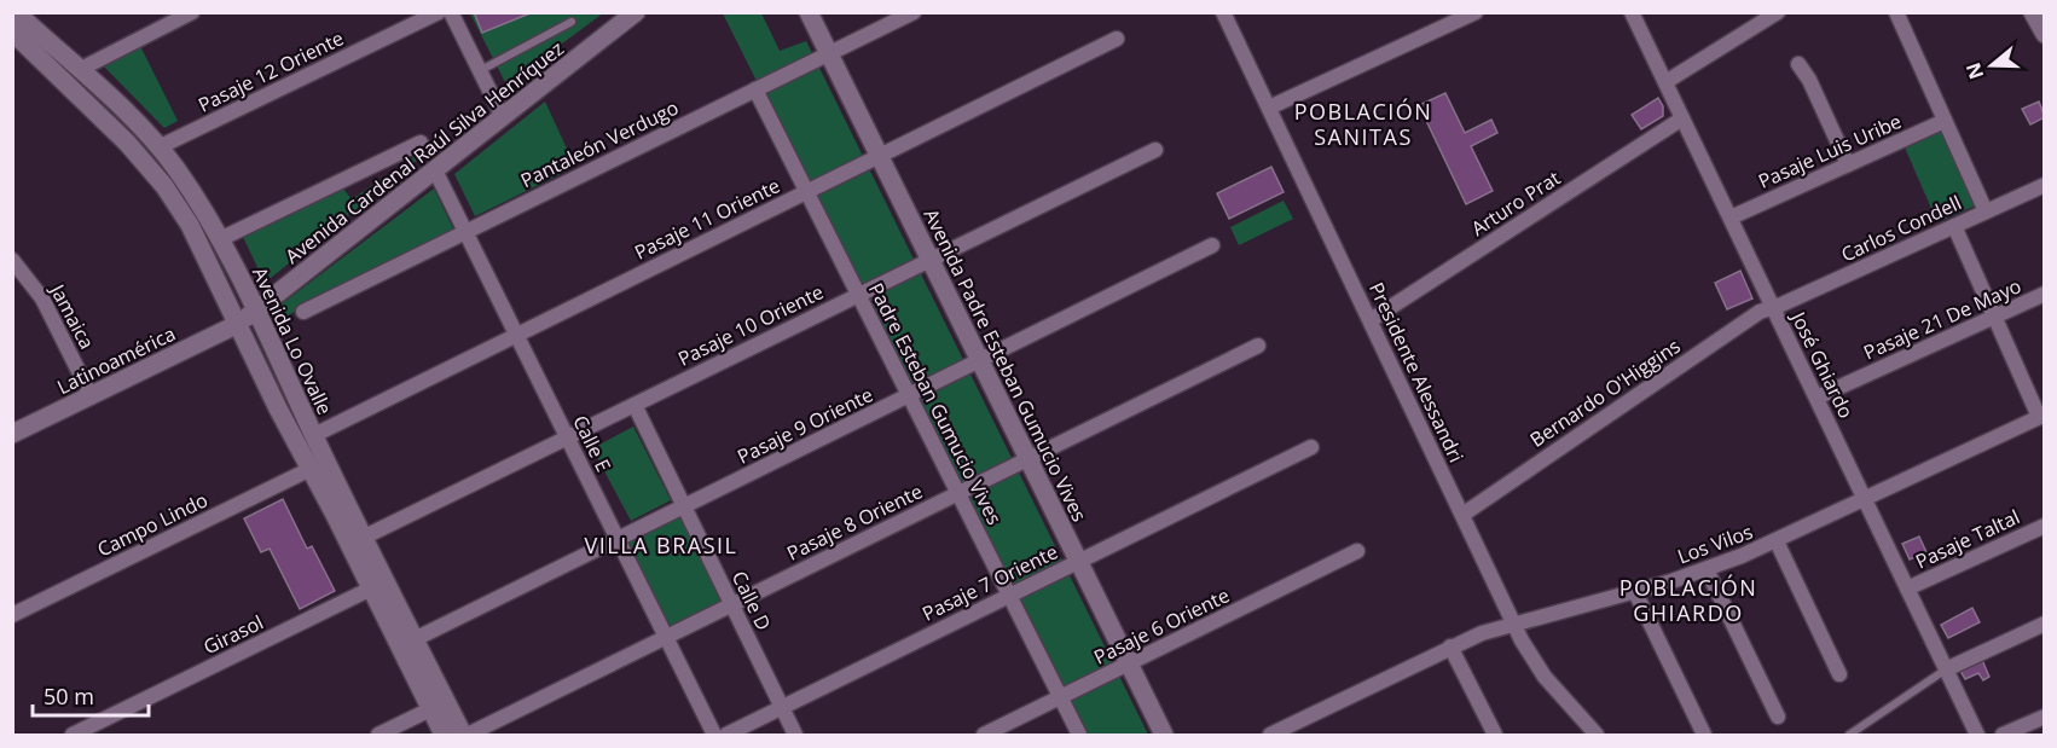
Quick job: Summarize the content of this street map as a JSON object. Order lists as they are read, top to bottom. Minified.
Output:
{"streets":{"main road":["Avenida Cardenal Raúl Silva Henríquez","Avenida Lo Ovalle","Latinoamérica","Avenida Padre Esteban Gumucio Vives"],"street":["Pasaje 12 Oriente","Pantaleón Verdugo","Pasaje Luis Uribe","Arturo Prat","Pasaje 11 Oriente","Carlos Condell","Jamaica","Pasaje 21 De Mayo","Pasaje 10 Oriente","José Ghiardo","Presidente Alessandri","Bernardo O'Higgins","Padre Esteban Gumucio Vives","Pasaje 9 Oriente","Calle E","Pasaje 8 Oriente","Campo Lindo","Pasaje Taltal","Los Vilos","Pasaje 7 Oriente","Calle D","Pasaje 6 Oriente","Girasol"]},"crossings":[["Pasaje 12 Oriente","Avenida Lo Ovalle"],["Pantaleón Verdugo","Avenida Padre Esteban Gumucio Vives"],["Pantaleón Verdugo","Padre Esteban Gumucio Vives"],["Pantaleón Verdugo","Calle E"],["Pasaje Luis Uribe","José Ghiardo"],["Avenida Cardenal Raúl Silva Henríquez","Avenida Lo Ovalle"],["Avenida Cardenal Raúl Silva Henríquez","Latinoamérica"],["Avenida Cardenal Raúl Silva Henríquez","Calle E"],["Arturo Prat","José Ghiardo"],["Arturo Prat","Presidente Alessandri"],["Pasaje 11 Oriente","Avenida Lo Ovalle"],["Pasaje 11 Oriente","Avenida Padre Esteban Gumucio Vives"],["Pasaje 11 Oriente","Padre Esteban Gumucio Vives"],["Pasaje 11 Oriente","Calle E"],["Carlos Condell","José Ghiardo"],["Carlos Condell","Bernardo O'Higgins"],["Jamaica","Latinoamérica"],["Pasaje 21 De Mayo","José Ghiardo"],["Pasaje 10 Oriente","Avenida Lo Ovalle"],["Pasaje 10 Oriente","Avenida Padre Esteban Gumucio Vives"],["Pasaje 10 Oriente","Padre Esteban Gumucio Vives"],["Pasaje 10 Oriente","Calle E"],["Pasaje 10 Oriente","Calle D"],["Avenida Lo Ovalle","Latinoamérica"],["Avenida Lo Ovalle","Pasaje 9 Oriente"],["Avenida Lo Ovalle","Pasaje 8 Oriente"],["Avenida Lo Ovalle","Campo Lindo"],["Avenida Lo Ovalle","Girasol"],["Avenida Padre Esteban Gumucio Vives","Pasaje 9 Oriente"],["Avenida Padre Esteban Gumucio Vives","Pasaje 8 Oriente"],["Avenida Padre Esteban Gumucio Vives","Pasaje 7 Oriente"],["Avenida Padre Esteban Gumucio Vives","Pasaje 6 Oriente"],["José Ghiardo","Bernardo O'Higgins"],["José Ghiardo","Pasaje Taltal"],["José Ghiardo","Los Vilos"],["Presidente Alessandri","Bernardo O'Higgins"],["Presidente Alessandri","Los Vilos"],["Padre Esteban Gumucio Vives","Pasaje 9 Oriente"],["Padre Esteban Gumucio Vives","Pasaje 8 Oriente"],["Padre Esteban Gumucio Vives","Pasaje 7 Oriente"],["Padre Esteban Gumucio Vives","Pasaje 6 Oriente"],["Pasaje 9 Oriente","Calle E"],["Pasaje 9 Oriente","Calle D"],["Calle E","Pasaje 8 Oriente"],["Pasaje 8 Oriente","Calle D"],["Pasaje 7 Oriente","Calle D"]],"districts":["POBLACIÓN SANITAS","VILLA BRASIL","POBLACIÓN GHIARDO"],"scale_bar":"50 m","north":"left"}
